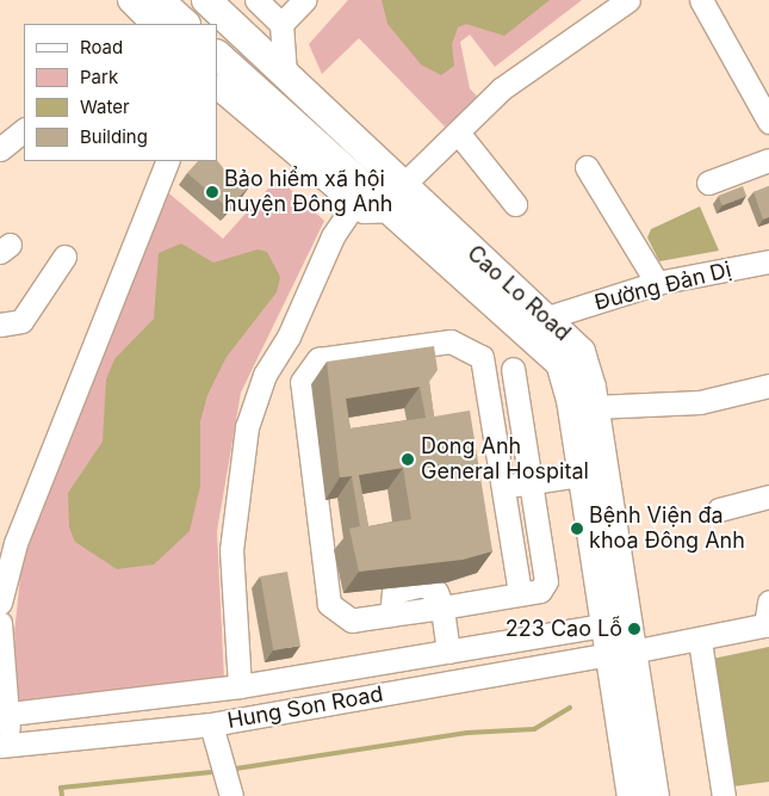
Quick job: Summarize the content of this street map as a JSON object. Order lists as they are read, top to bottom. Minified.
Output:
{"streets":{"main road":["Cao Lo Road"],"street":["Đường Đản Dị","Hung Son Road"]},"crossings":[["Đường Đản Dị","Cao Lo Road"],["Cao Lo Road","Hung Son Road"]],"places":["Bảo hiểm xã hội huyện Đông Anh","Dong Anh General Hospital","Bệnh Viện đa khoa Đông Anh","223 Cao Lỗ"],"legend":["Road","Park","Water","Building"]}
